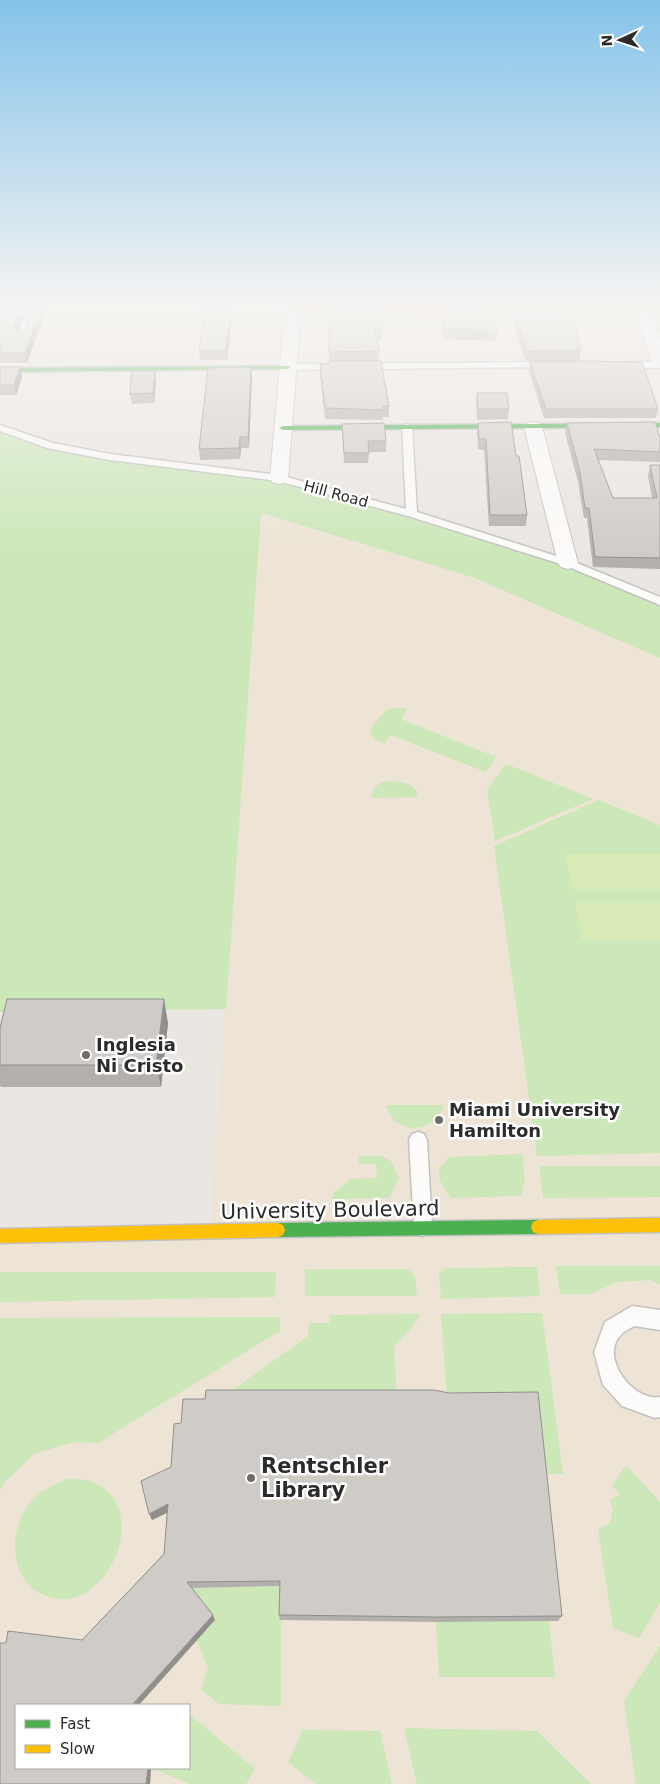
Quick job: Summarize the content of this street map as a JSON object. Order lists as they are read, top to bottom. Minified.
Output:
{"streets":{"street":["University Boulevard"],"lane":["Hill Road"]},"places":["Inglesia Ni Cristo","Miami University Hamilton","Rentschler Library"],"legend":["Fast","Slow"],"north":"left"}
